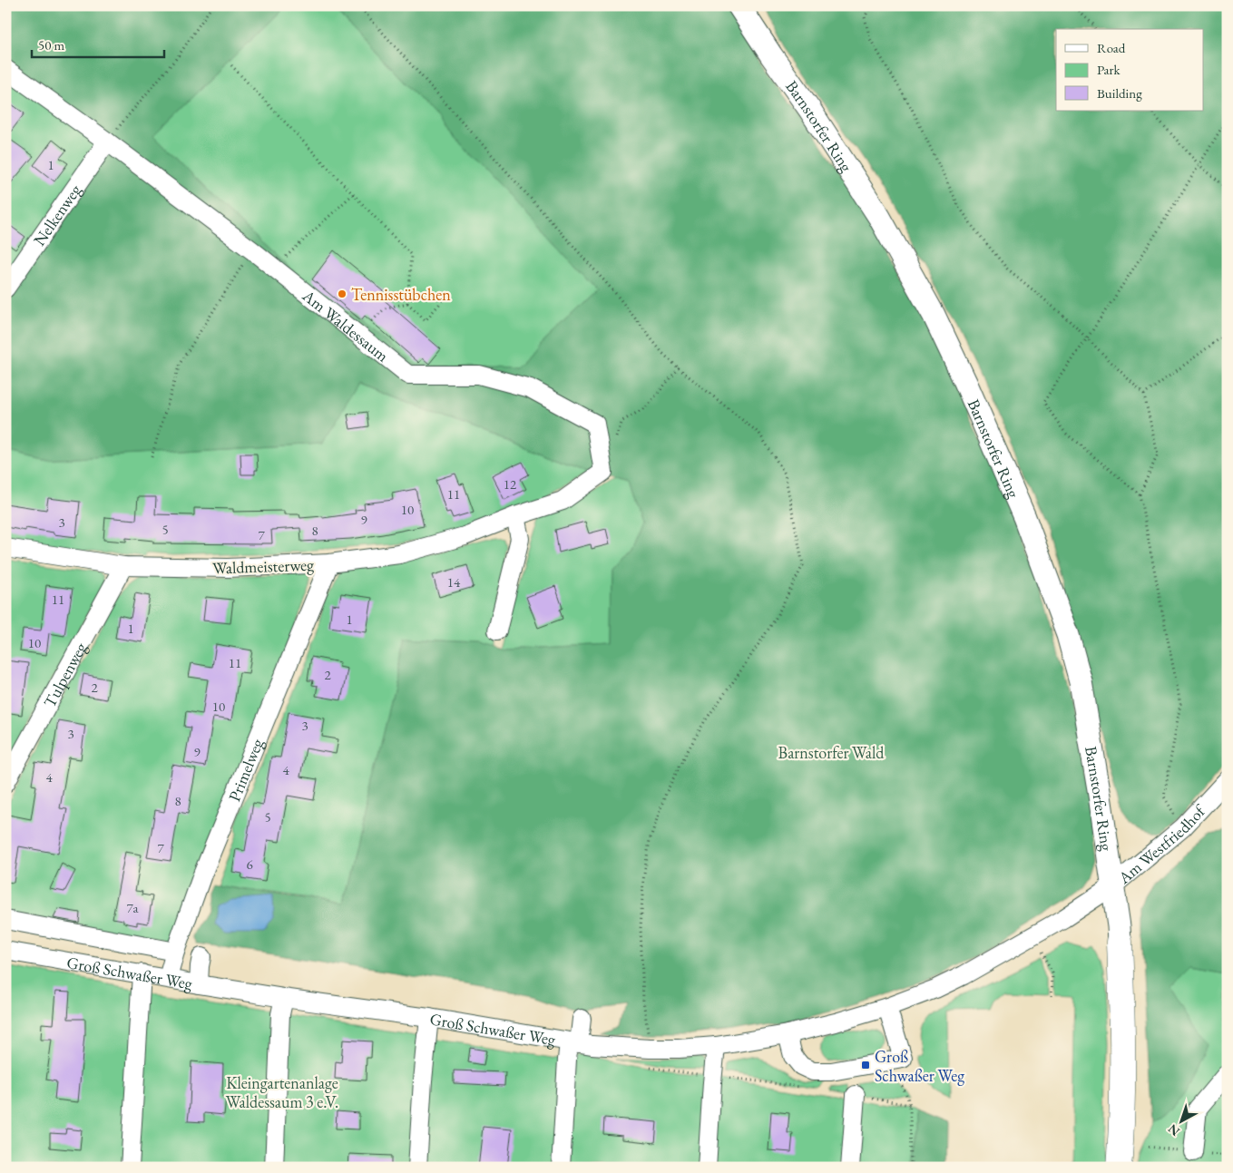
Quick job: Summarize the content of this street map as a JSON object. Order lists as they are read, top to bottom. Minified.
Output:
{"streets":{"main road":["Barnstorfer Ring"],"street":["Nelkenweg","Am Waldessaum","Waldmeisterweg","Tulpenweg","Primelweg","Am Westfriedhof","Groß Schwaßer Weg"]},"crossings":[["Barnstorfer Ring","Am Westfriedhof"],["Barnstorfer Ring","Groß Schwaßer Weg"],["Nelkenweg","Am Waldessaum"],["Am Waldessaum","Waldmeisterweg"],["Waldmeisterweg","Tulpenweg"],["Waldmeisterweg","Primelweg"],["Primelweg","Groß Schwaßer Weg"],["Am Westfriedhof","Groß Schwaßer Weg"]],"parks":["Barnstorfer Wald","Kleingartenanlage Waldessaum 3 e.V."],"places":{"other":["Tennisstübchen"],"transit":["Groß Schwaßer Weg"]},"house_numbers":["1","12","11","10","9","3","5","8","7","14","11","1","1","10","11","2","2","10","3","3","9","4","4","8","5","7","6","7a"],"legend":["Road","Park","Building"],"scale_bar":"50 m","north":"bottom left"}
